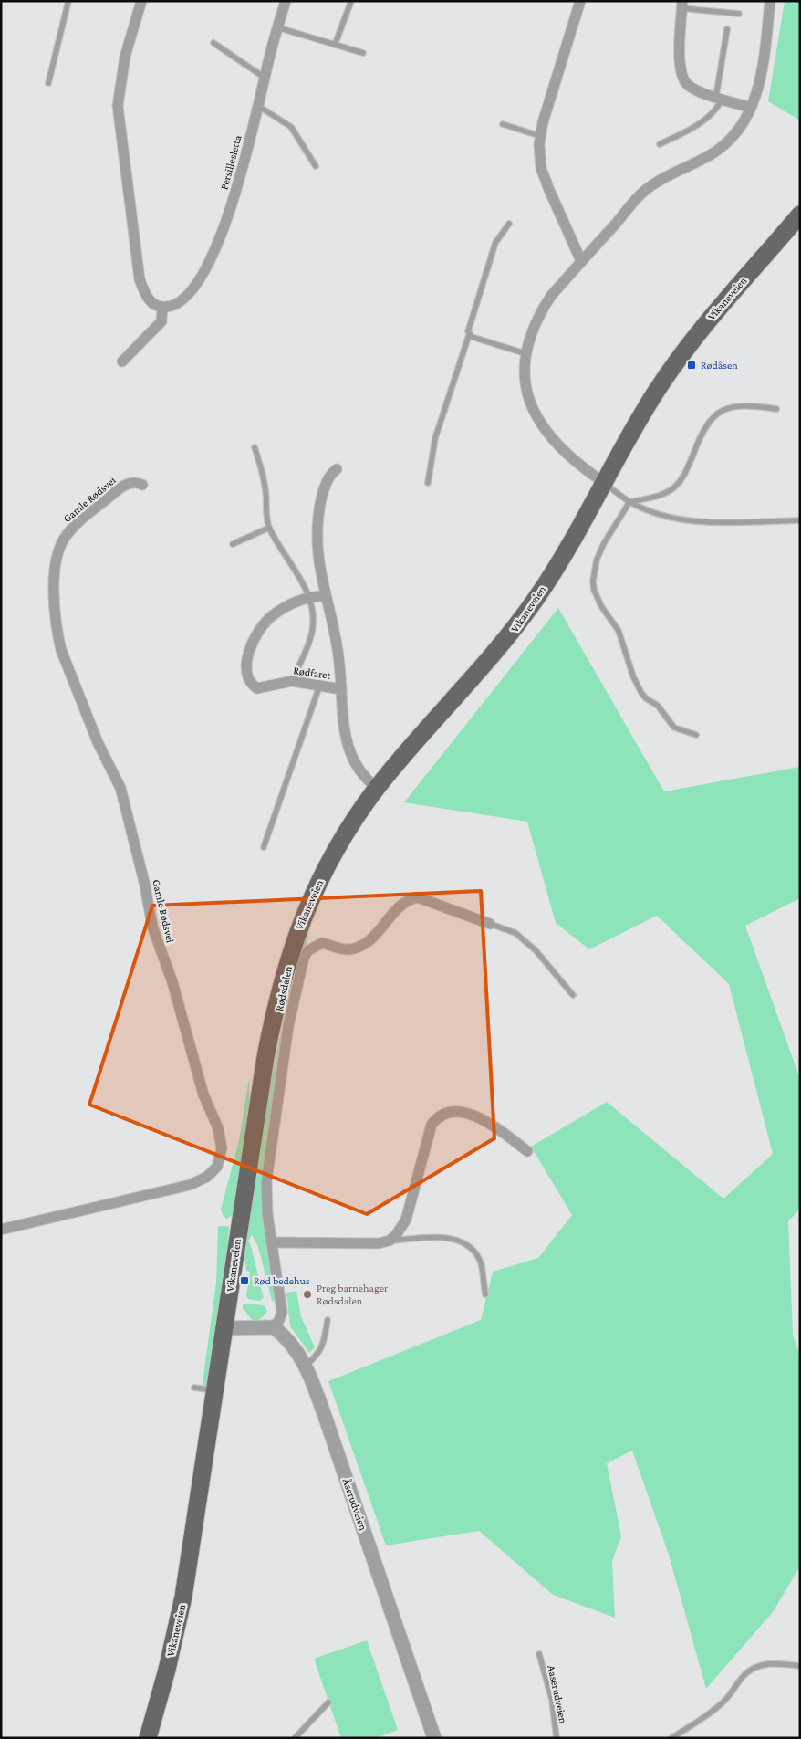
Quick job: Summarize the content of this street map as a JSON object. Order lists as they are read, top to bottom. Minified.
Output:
{"streets":{"main road":["Vikaneveien"],"street":["Persillesletta","Gamle Rødsvei","Rødfaret","Rødsdalen","Åserudveien"],"lane":["Aaserudveien"]},"crossings":[["Vikaneveien","Rødfaret"],["Rødsdalen","Åserudveien"]],"places":{"transit":["Rødåsen","Rød bedehus"],"other":["Preg barnehager Rødsdalen"]}}
